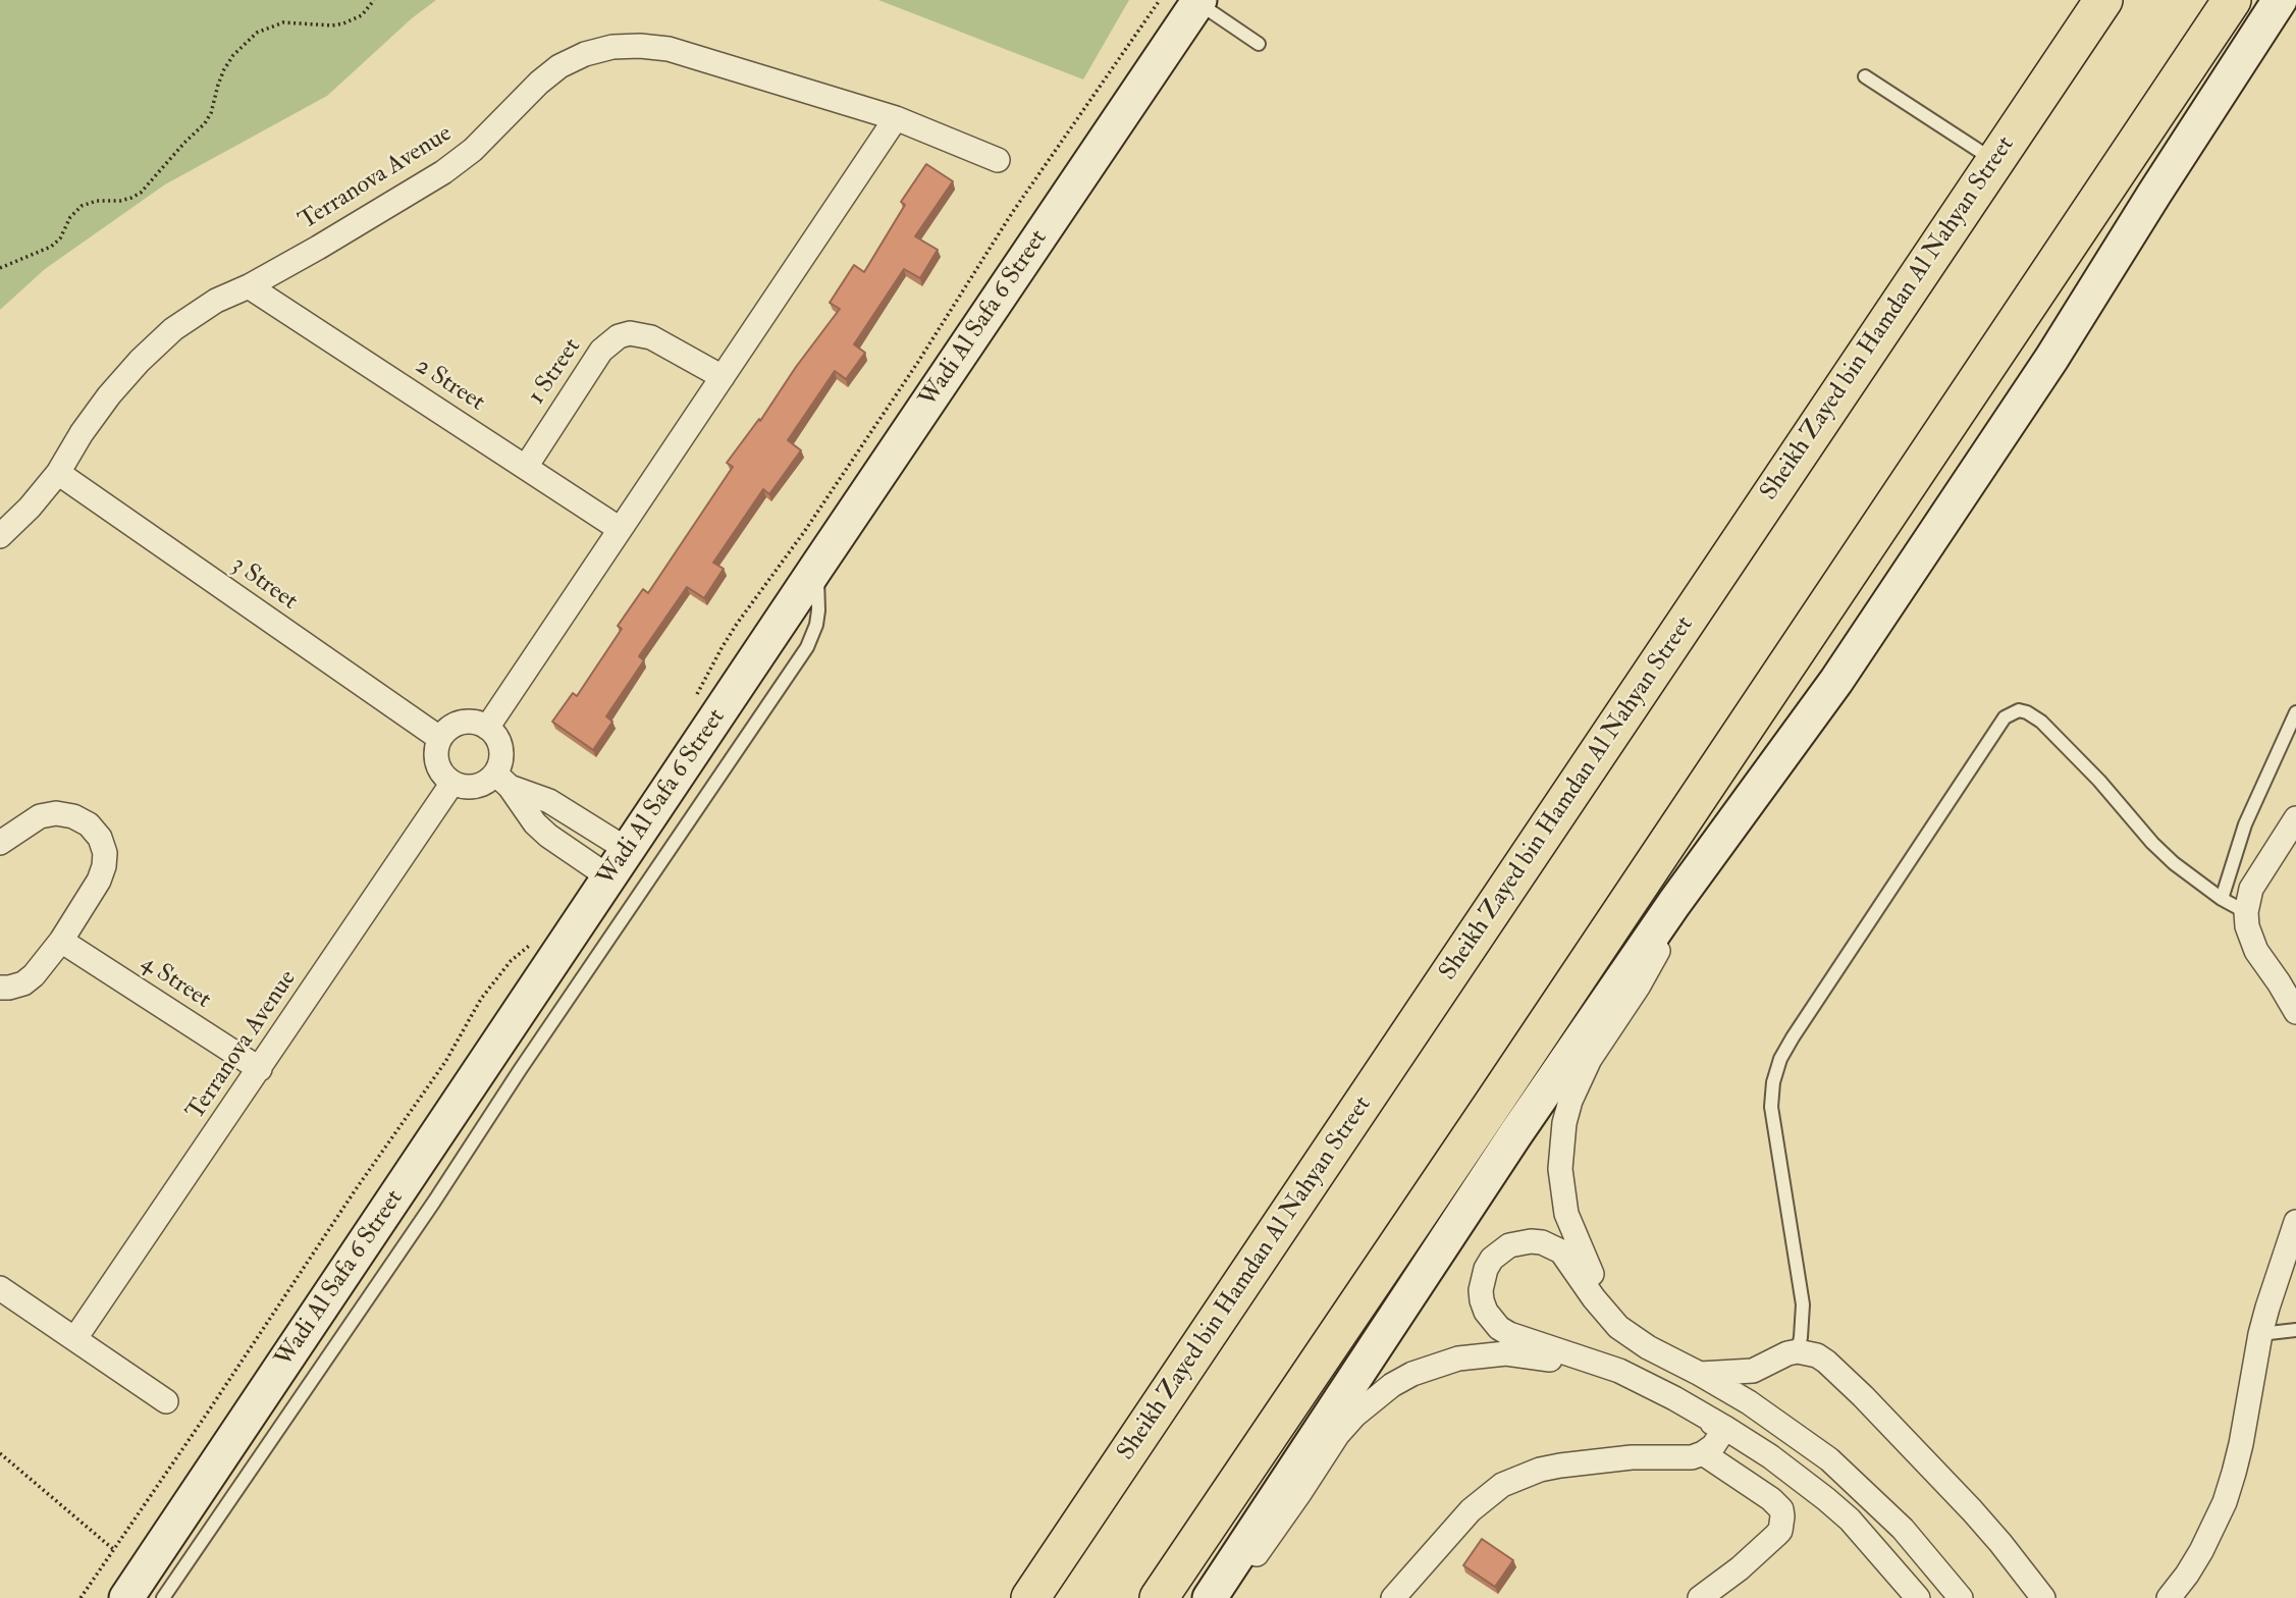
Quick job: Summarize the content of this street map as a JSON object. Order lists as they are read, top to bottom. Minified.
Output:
{"streets":{"main road":["Sheikh Zayed bin Hamdan Al Nahyan Street"],"street":["Terranova Avenue","Wadi Al Safa 6 Street","1 Street","2 Street","3 Street","4 Street"]},"crossings":[["Terranova Avenue","2 Street"],["Terranova Avenue","3 Street"],["Terranova Avenue","4 Street"],["1 Street","2 Street"]]}
